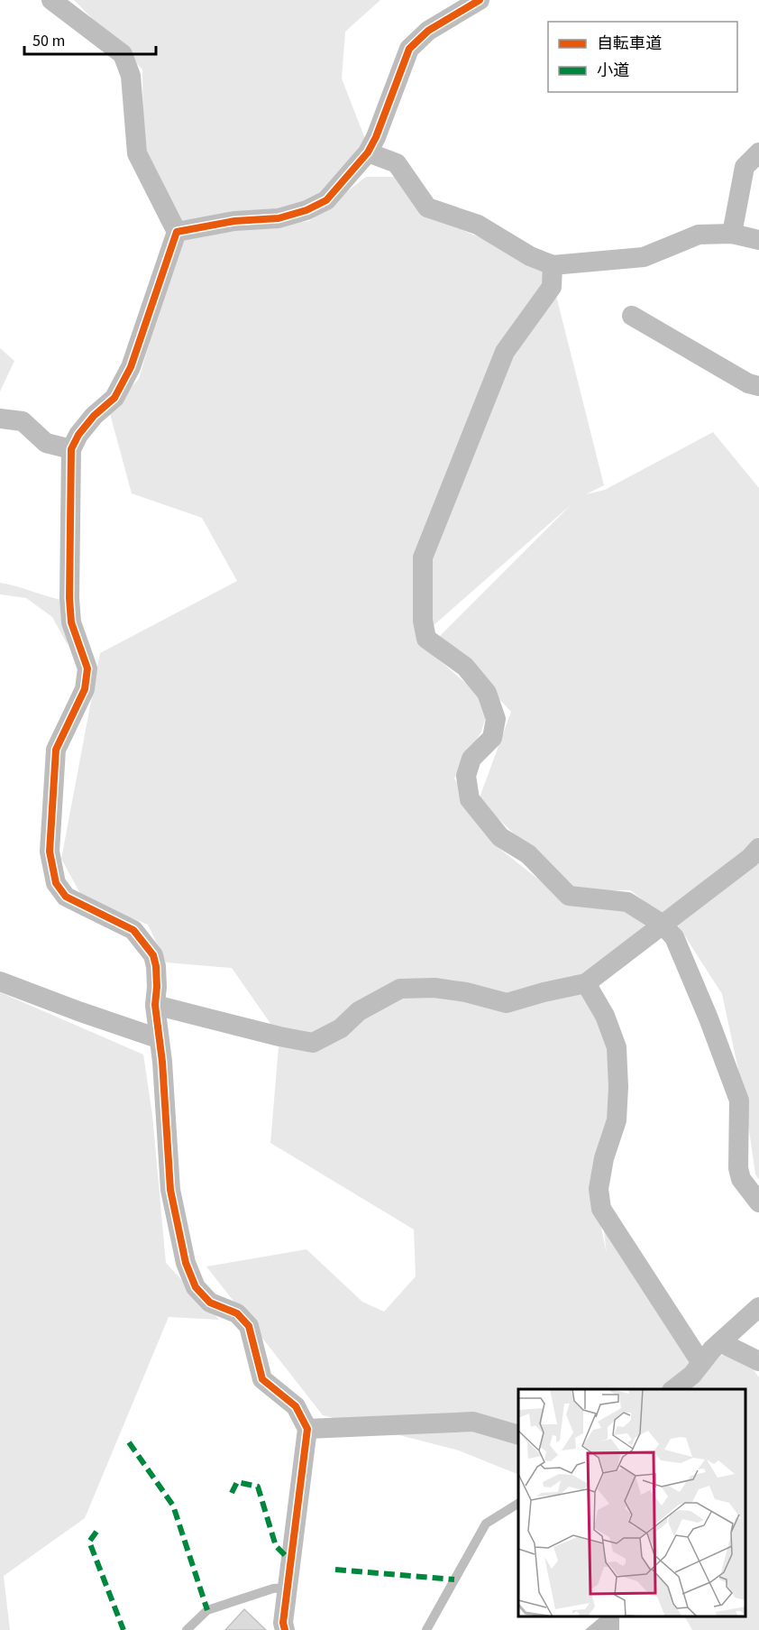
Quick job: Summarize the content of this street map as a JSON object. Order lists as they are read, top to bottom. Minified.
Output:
{"legend":["自転車道","小道"],"scale_bar":"50 m"}
